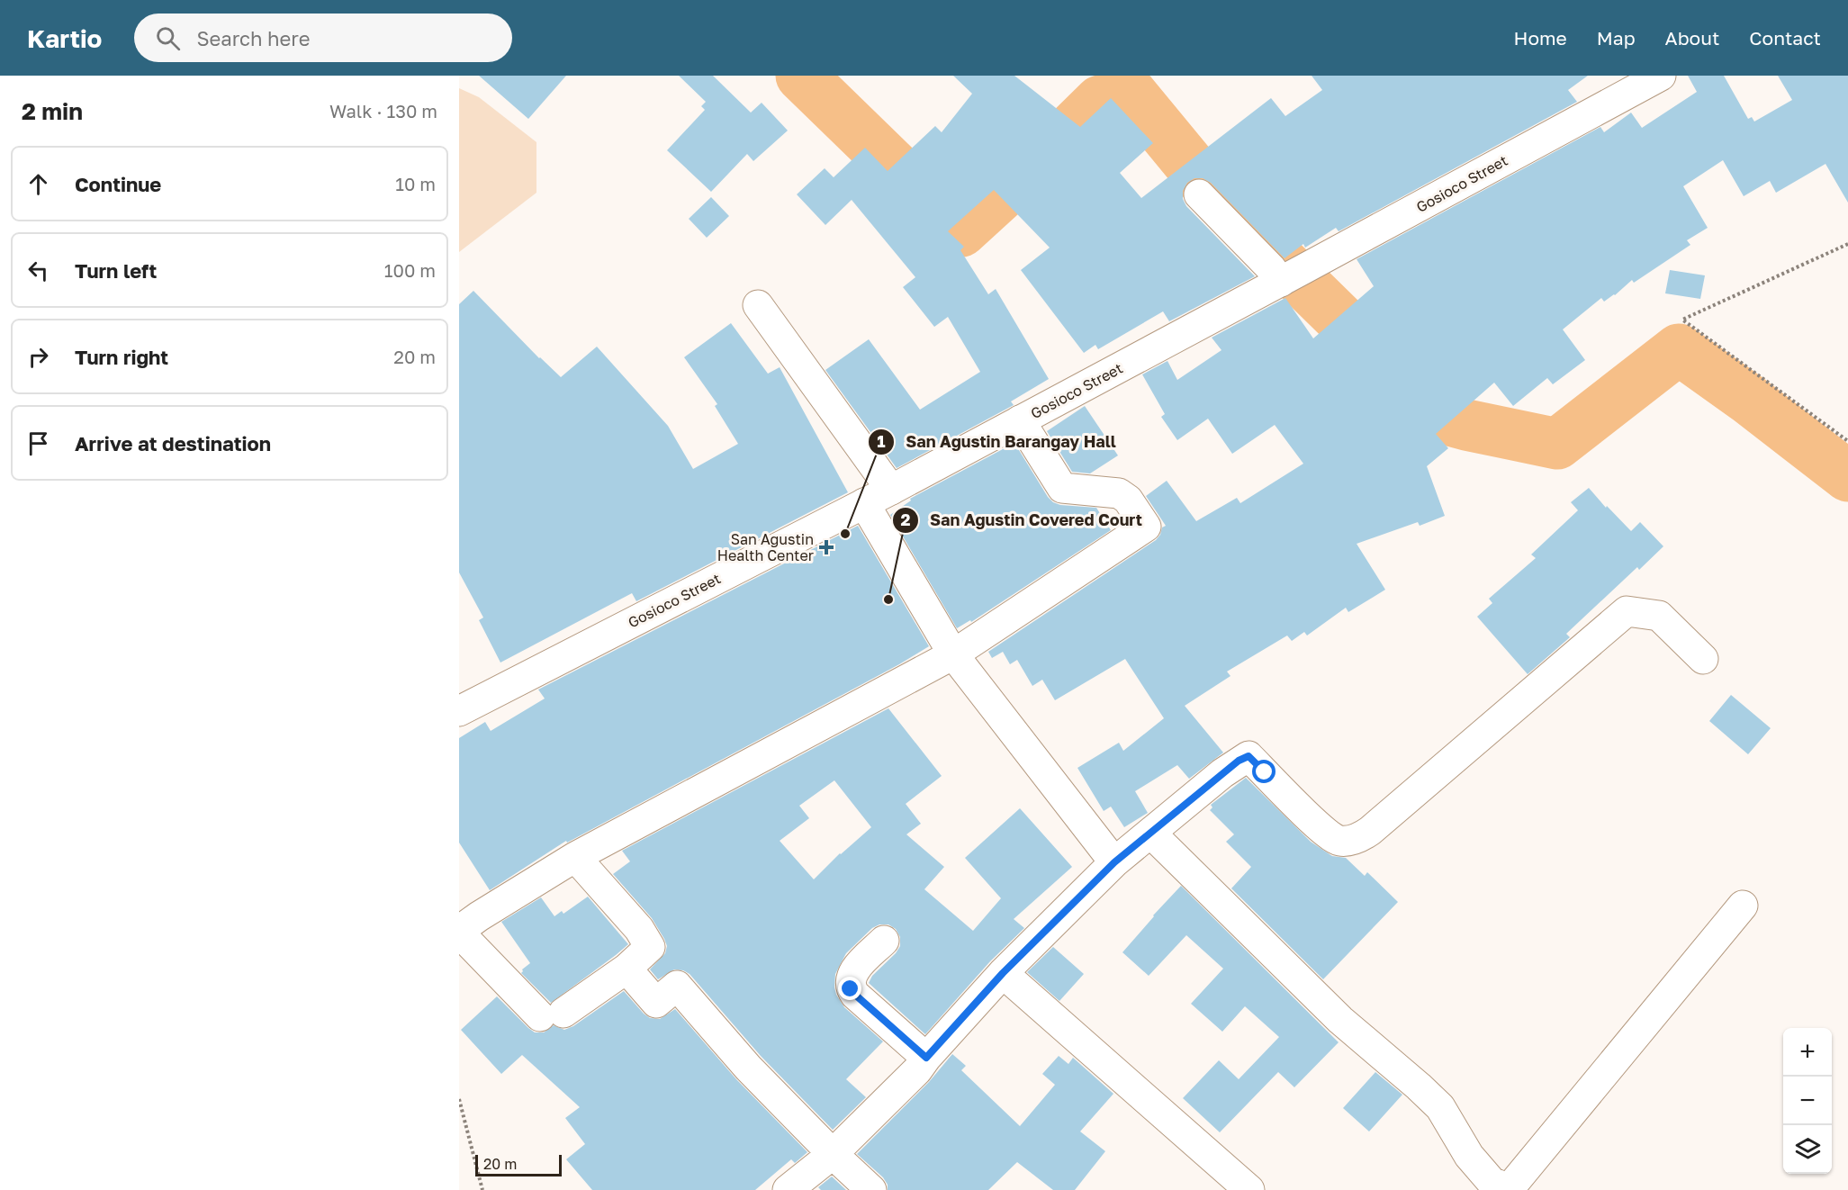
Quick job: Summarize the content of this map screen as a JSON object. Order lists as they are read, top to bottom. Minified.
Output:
{"streets":{"street":["Gosioco Street"]},"places":{"other":["San Agustin Barangay Hall","San Agustin Covered Court"],"health":["San Agustin Health Center"]},"scale_bar":"20 m","page":{"header":"Kartio","search":"Search here","nav":["Home","Map","About","Contact"],"heading":["2 min","Walk · 130 m"],"list":[["Continue","10 m"],["Turn left","100 m"],["Turn right","20 m"],"Arrive at destination"],"map_buttons":["+","−"],"scale":"20 m"}}
